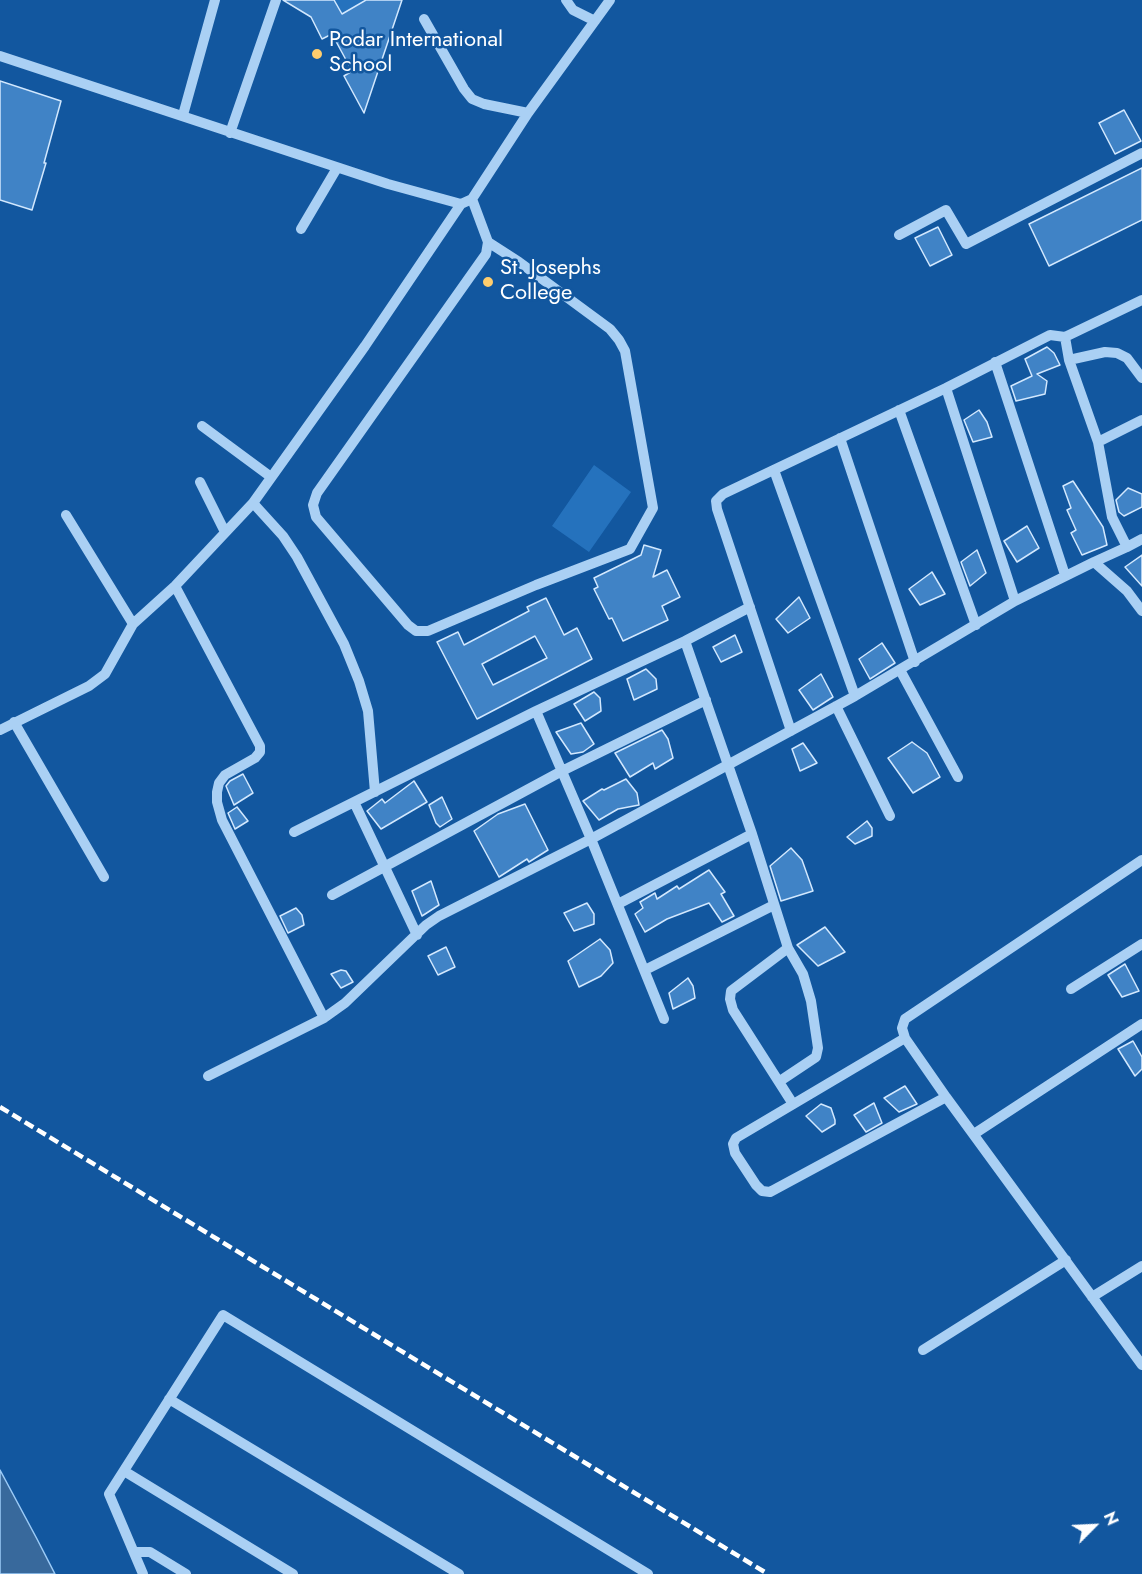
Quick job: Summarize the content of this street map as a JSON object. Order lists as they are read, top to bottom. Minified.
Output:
{"places":["Podar International School","St. Josephs College"],"north":"top right"}
